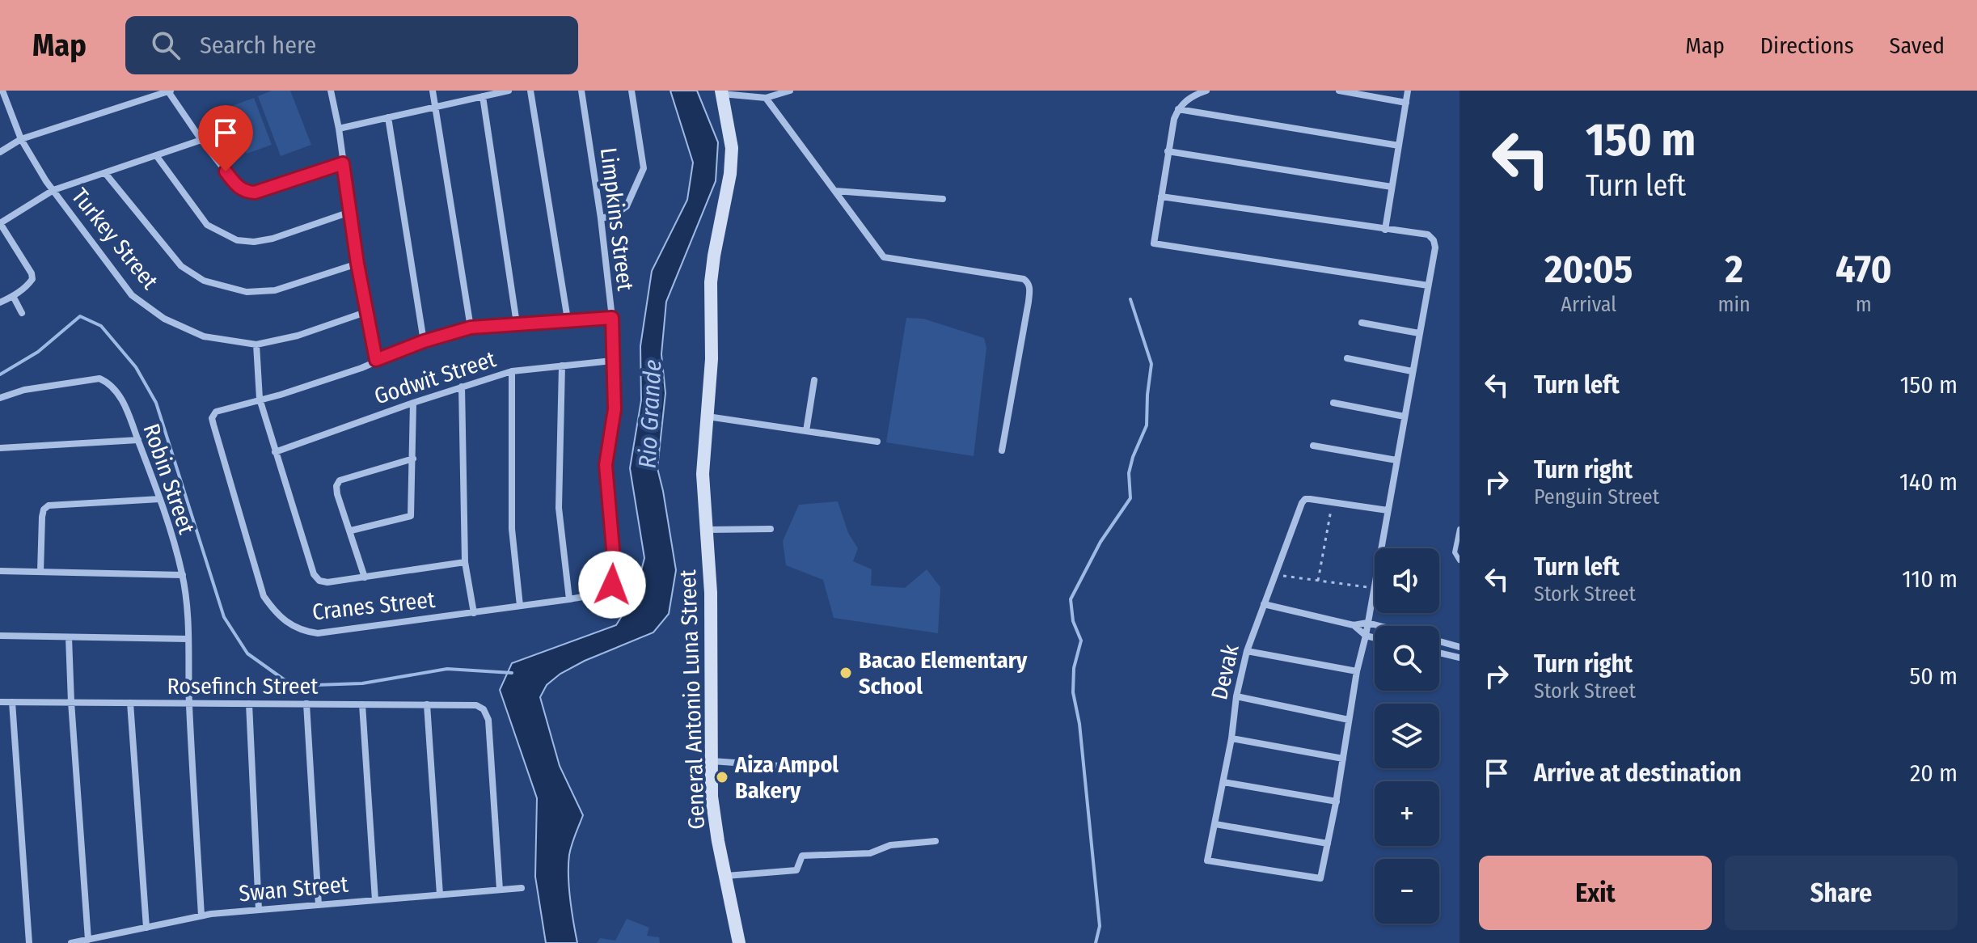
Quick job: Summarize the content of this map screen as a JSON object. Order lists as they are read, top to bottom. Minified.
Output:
{"streets":{"main road":["General Antonio Luna Street"],"street":["Limpkins Street","Turkey Street","Godwit Street","Robin Street","Cranes Street","Devak","Rosefinch Street","Swan Street"]},"crossings":[["Limpkins Street","Godwit Street"],["Limpkins Street","Cranes Street"],["Robin Street","Rosefinch Street"],["Robin Street","Swan Street"],["Rosefinch Street","Swan Street"]],"water":["Rio Grande"],"places":["Bacao Elementary School","Aiza Ampol Bakery"],"page":{"header":"Map","search":"Search here","nav":["Map","Directions","Saved"],"turn":["150 m","Turn left"],"eta":["20:05","Arrival","2","min","470","m"],"list":[{"name":"Turn left","value":"150 m"},{"name":"Turn right","note":"Penguin Street","value":"140 m"},{"name":"Turn left","note":"Stork Street","value":"110 m"},{"name":"Turn right","note":"Stork Street","value":"50 m"},{"name":"Arrive at destination","value":"20 m"}],"map_buttons":["+","−"],"buttons":["Exit","Share"]}}
